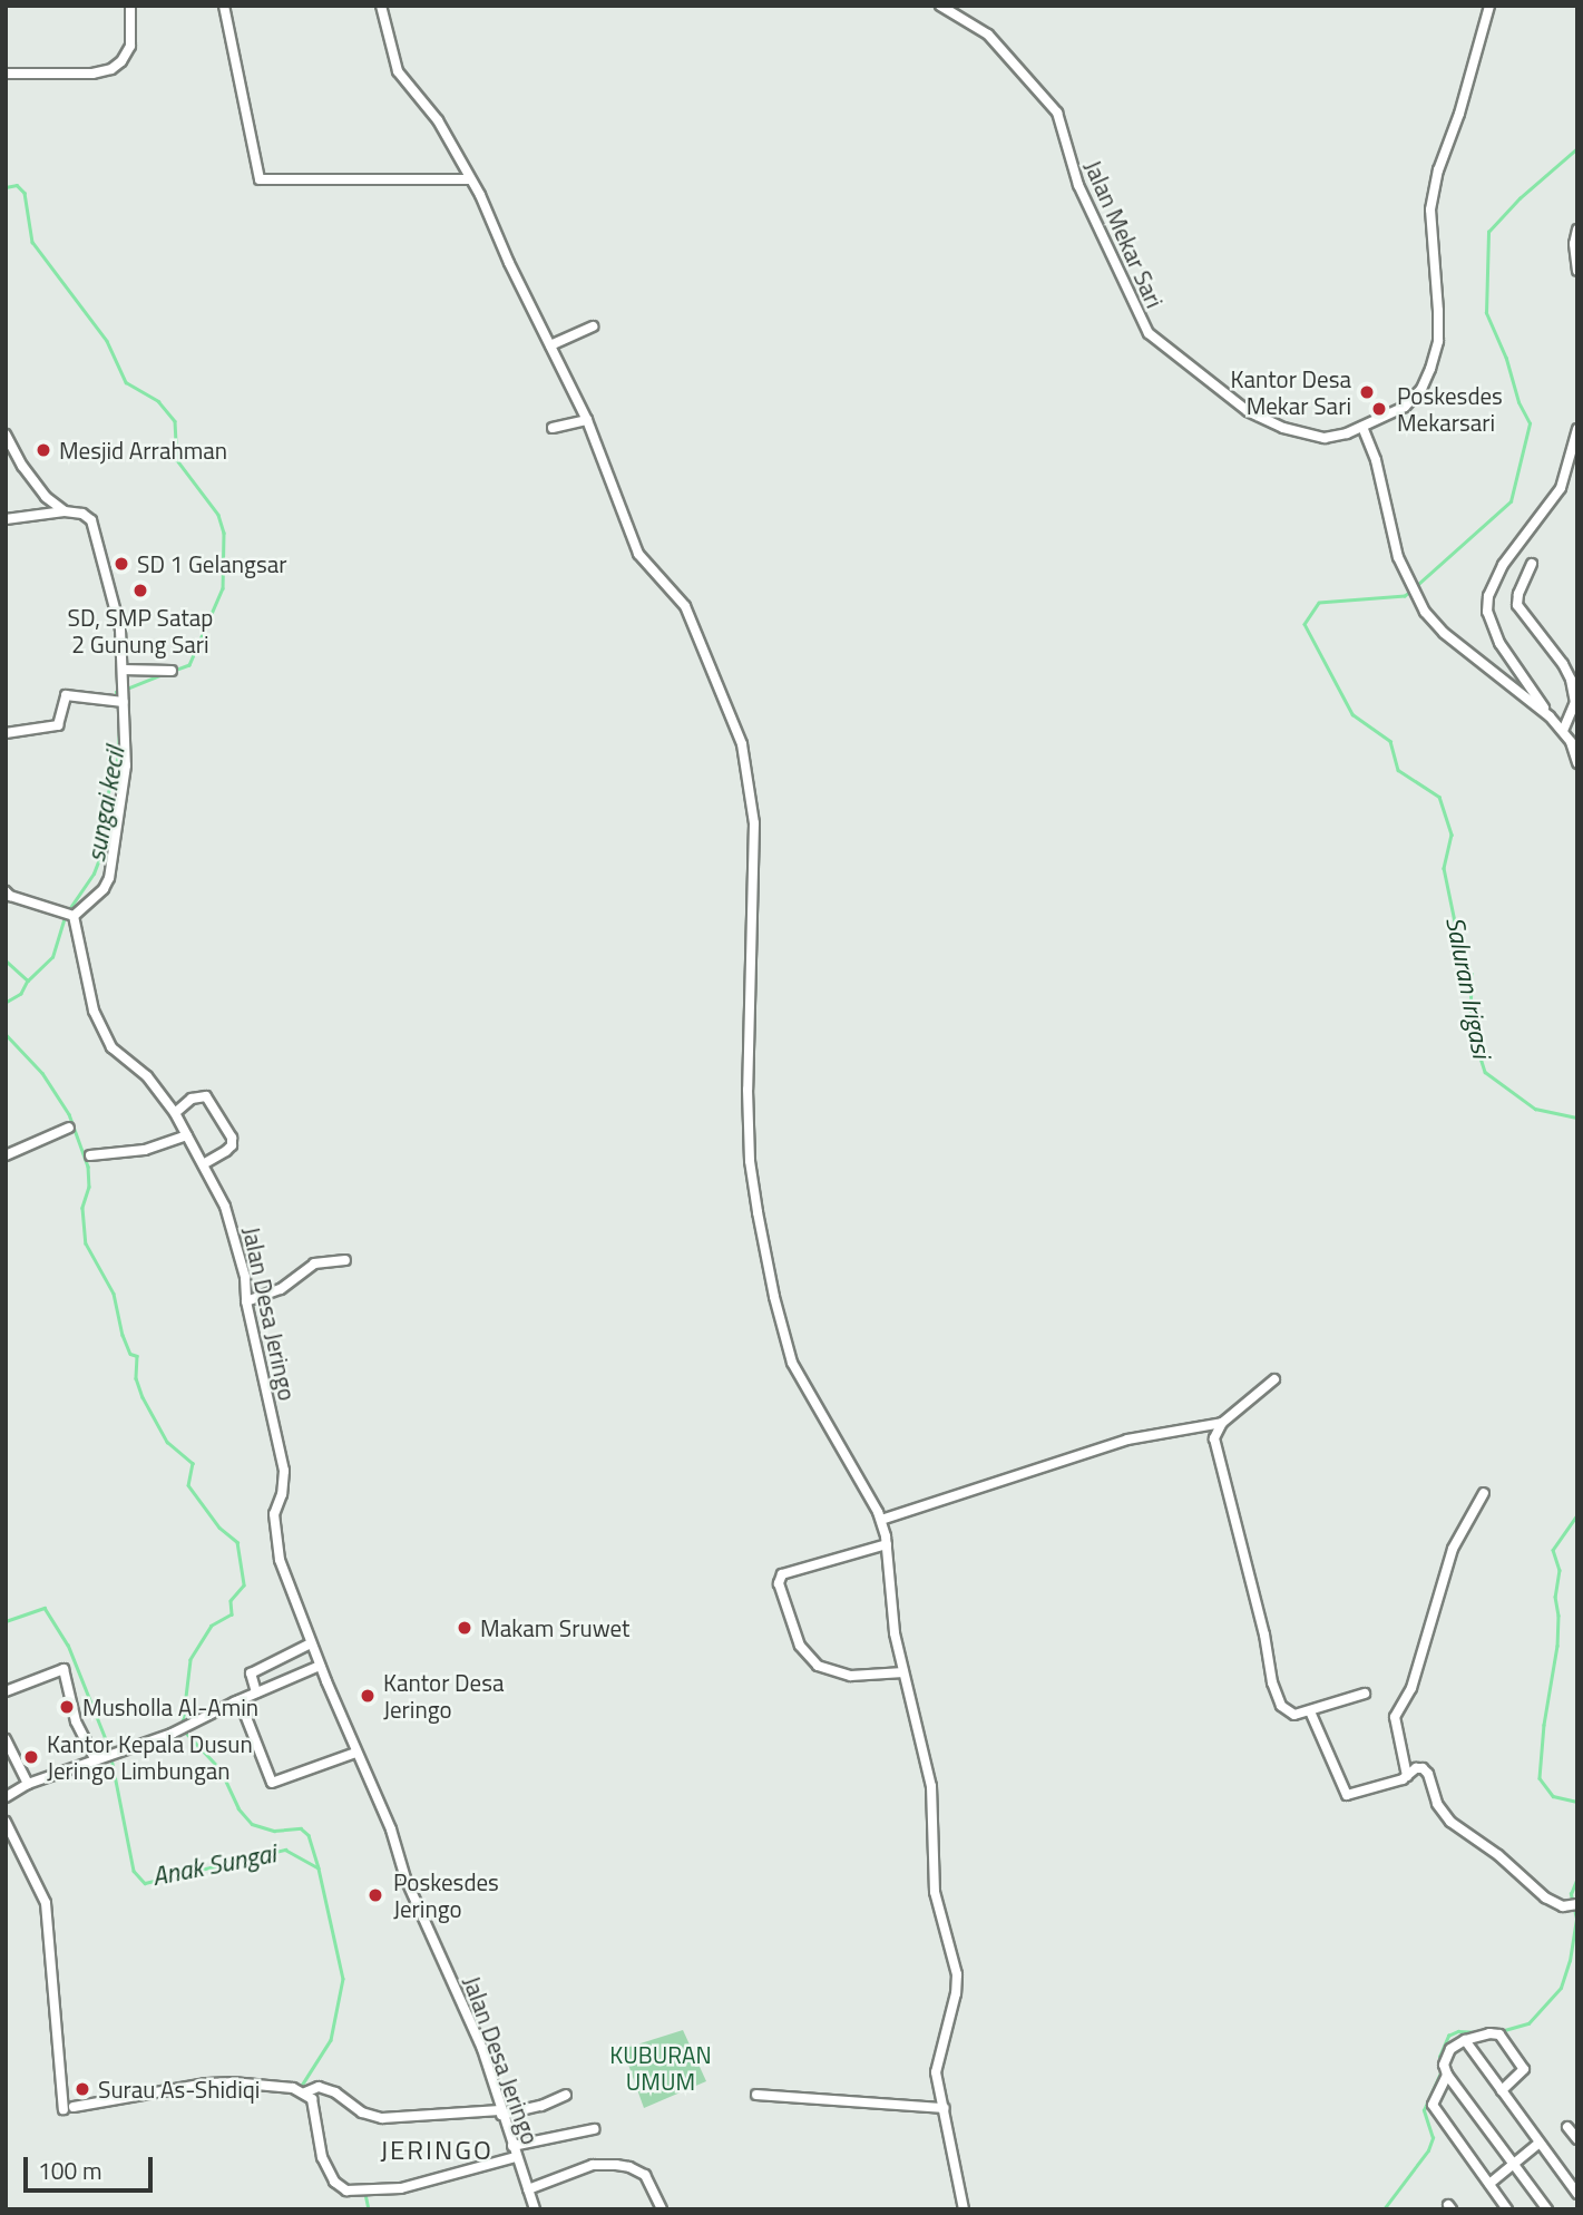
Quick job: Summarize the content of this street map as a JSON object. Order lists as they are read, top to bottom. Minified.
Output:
{"streets":{"street":["Jalan Mekar Sari","Jalan Desa Jeringo"]},"districts":["JERINGO"],"water":["sungai kecil","Saluran Irigasi","Anak Sungai"],"parks":["KUBURAN UMUM"],"places":["Kantor Desa Mekar Sari","Poskesdes Mekarsari","Mesjid Arrahman","SD 1 Gelangsar","SD, SMP Satap 2 Gunung Sari","Makam Sruwet","Kantor Desa Jeringo","Musholla Al-Amin","Kantor Kepala Dusun Jeringo Limbungan","Poskesdes Jeringo","Surau As-Shidiqi"],"scale_bar":"100 m"}
